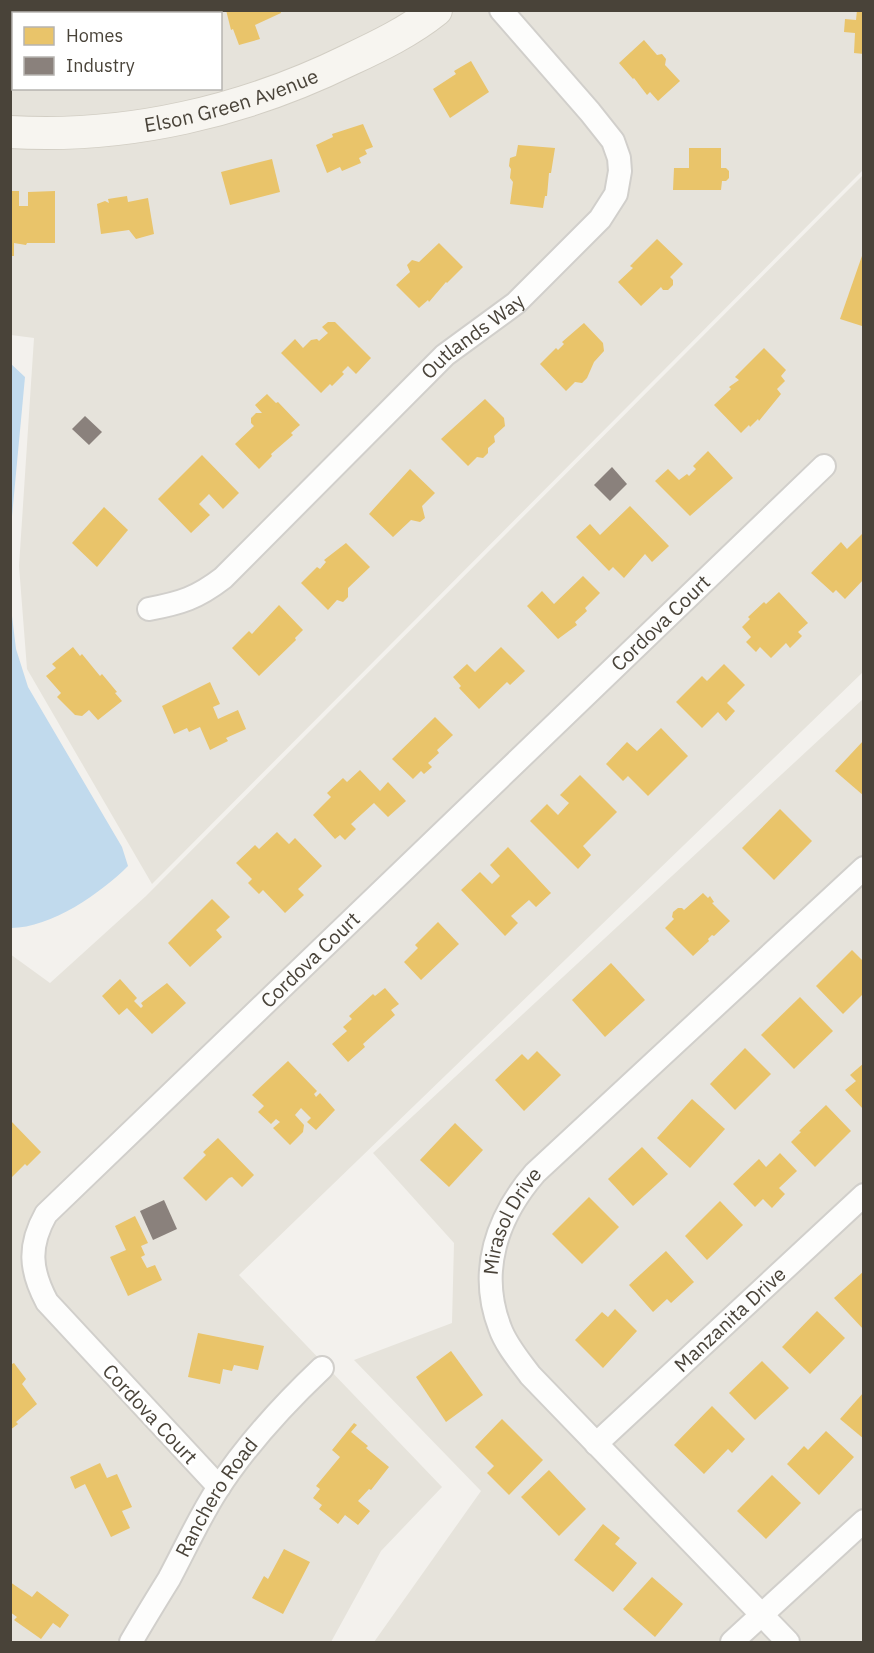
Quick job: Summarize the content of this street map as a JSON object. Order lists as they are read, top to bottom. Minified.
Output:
{"streets":{"street":["Elson Green Avenue","Outlands Way","Cordova Court","Mirasol Drive","Manzanita Drive","Ranchero Road"]},"crossings":[["Cordova Court","Ranchero Road"],["Mirasol Drive","Manzanita Drive"]],"legend":["Homes","Industry"]}
